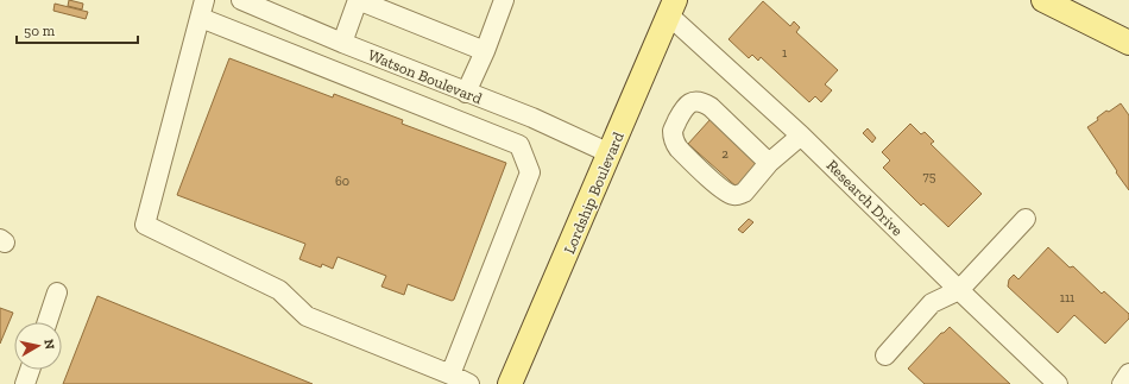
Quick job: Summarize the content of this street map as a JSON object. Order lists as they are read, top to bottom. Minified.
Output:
{"streets":{"main road":["Lordship Boulevard"],"street":["Watson Boulevard","Research Drive"]},"crossings":[["Watson Boulevard","Lordship Boulevard"],["Lordship Boulevard","Research Drive"]],"house_numbers":["1","2","75","60","111"],"scale_bar":"50 m","north":"right"}
